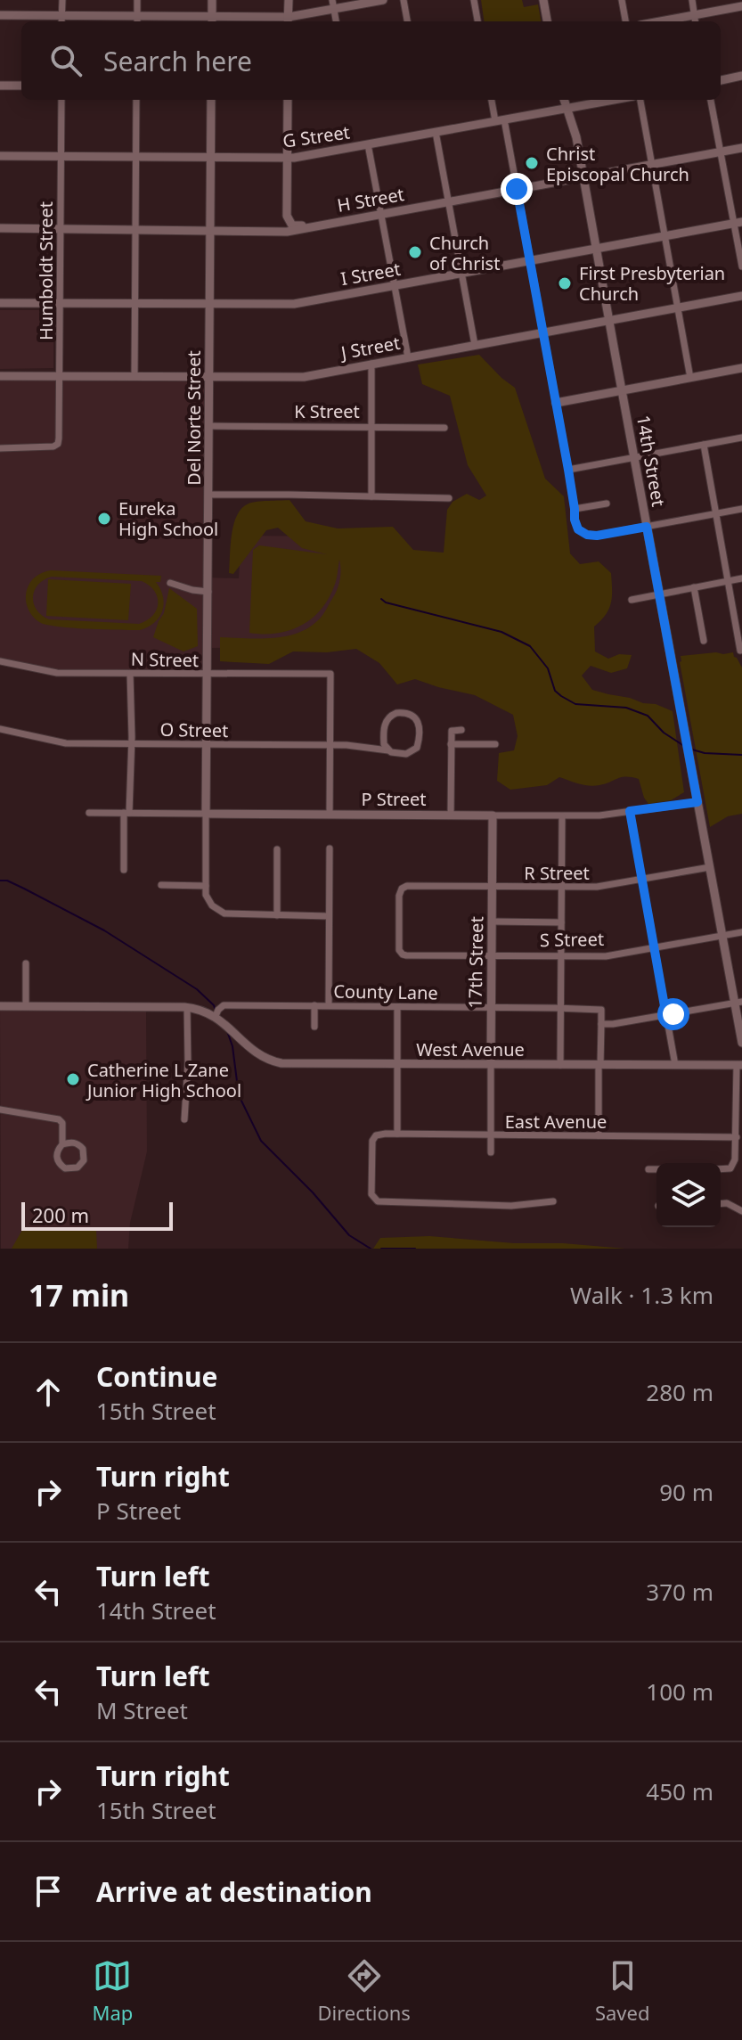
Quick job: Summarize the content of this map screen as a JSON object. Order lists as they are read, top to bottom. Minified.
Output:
{"streets":{"street":["G Street","H Street","Humboldt Street","I Street","J Street","K Street","Del Norte Street","14th Street","N Street","O Street","P Street","R Street","S Street","17th Street","County Lane","West Avenue","East Avenue"]},"crossings":[["G Street","Humboldt Street"],["G Street","Del Norte Street"],["G Street","14th Street"],["H Street","Humboldt Street"],["H Street","Del Norte Street"],["H Street","14th Street"],["Humboldt Street","I Street"],["Humboldt Street","J Street"],["I Street","Del Norte Street"],["I Street","14th Street"],["J Street","Del Norte Street"],["J Street","14th Street"],["K Street","Del Norte Street"],["Del Norte Street","N Street"],["Del Norte Street","O Street"],["Del Norte Street","P Street"],["14th Street","P Street"],["14th Street","R Street"],["14th Street","S Street"],["N Street","O Street"],["P Street","17th Street"],["R Street","S Street"],["R Street","17th Street"],["S Street","17th Street"],["17th Street","County Lane"],["17th Street","West Avenue"],["17th Street","East Avenue"],["County Lane","West Avenue"]],"places":["Christ Episcopal Church","Church of Christ","First Presbyterian Church","Eureka High School","Catherine L Zane Junior High School"],"scale_bar":"200 m","page":{"search":"Search here","scale":"200 m","heading":["17 min","Walk · 1.3 km"],"list":[["Continue","15th Street","280 m"],["Turn right","P Street","90 m"],["Turn left","14th Street","370 m"],["Turn left","M Street","100 m"],["Turn right","15th Street","450 m"],"Arrive at destination"],"nav":["Map","Directions","Saved"]}}
